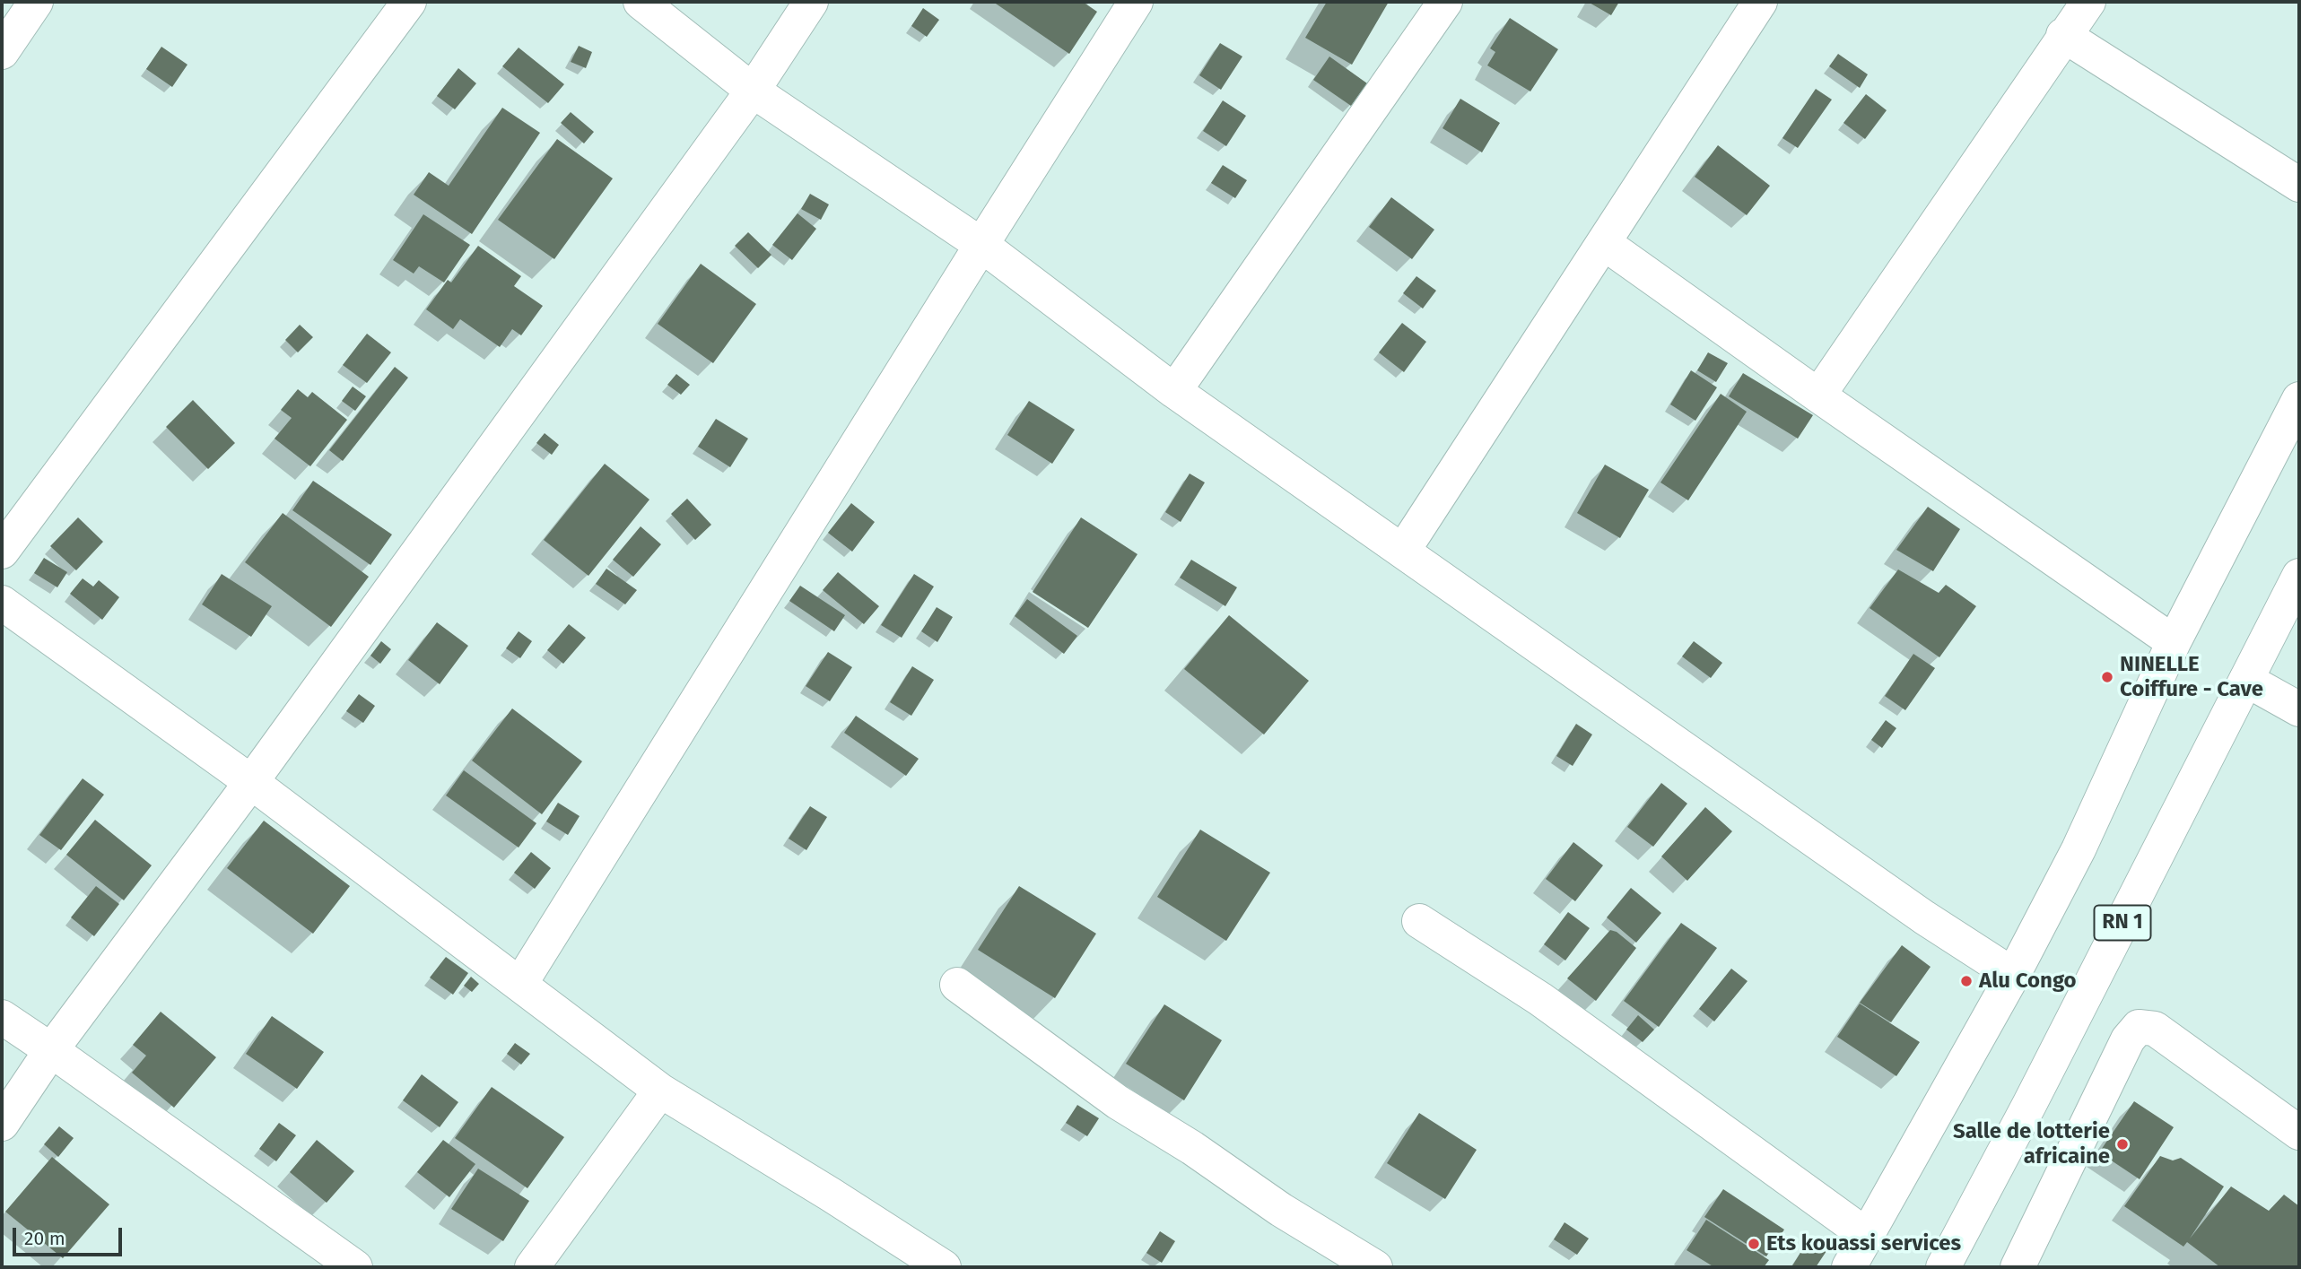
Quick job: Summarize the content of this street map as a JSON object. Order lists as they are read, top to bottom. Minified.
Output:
{"streets":{"main road":["RN 1"]},"places":["NINELLE Coiffure - Cave","Alu Congo","Salle de lotterie africaine","Ets kouassi services"],"scale_bar":"20 m"}
